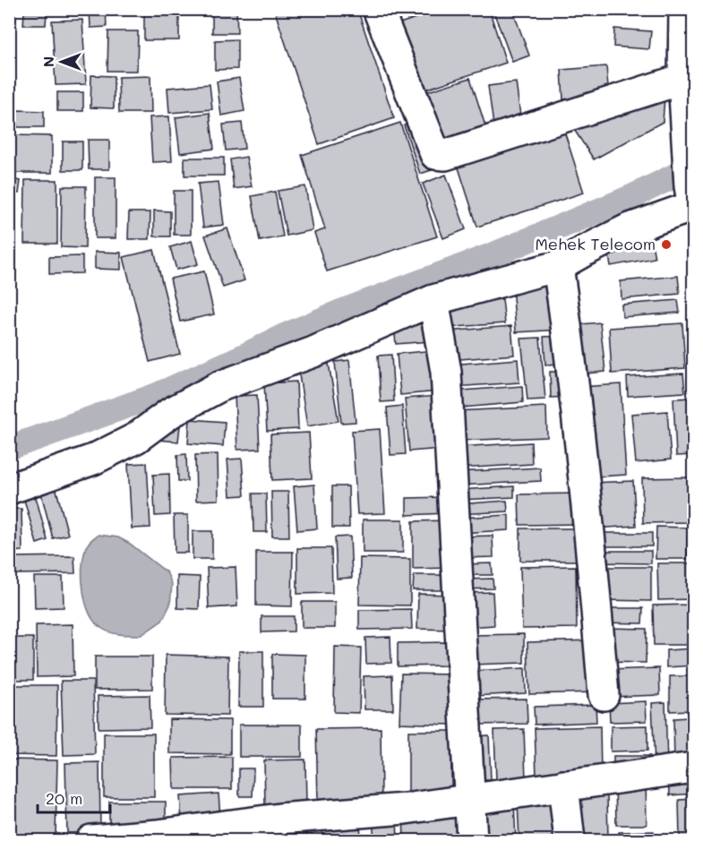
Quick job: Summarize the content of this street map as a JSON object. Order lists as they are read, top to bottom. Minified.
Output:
{"places":["Mehek Telecom"],"scale_bar":"20 m","north":"left"}
